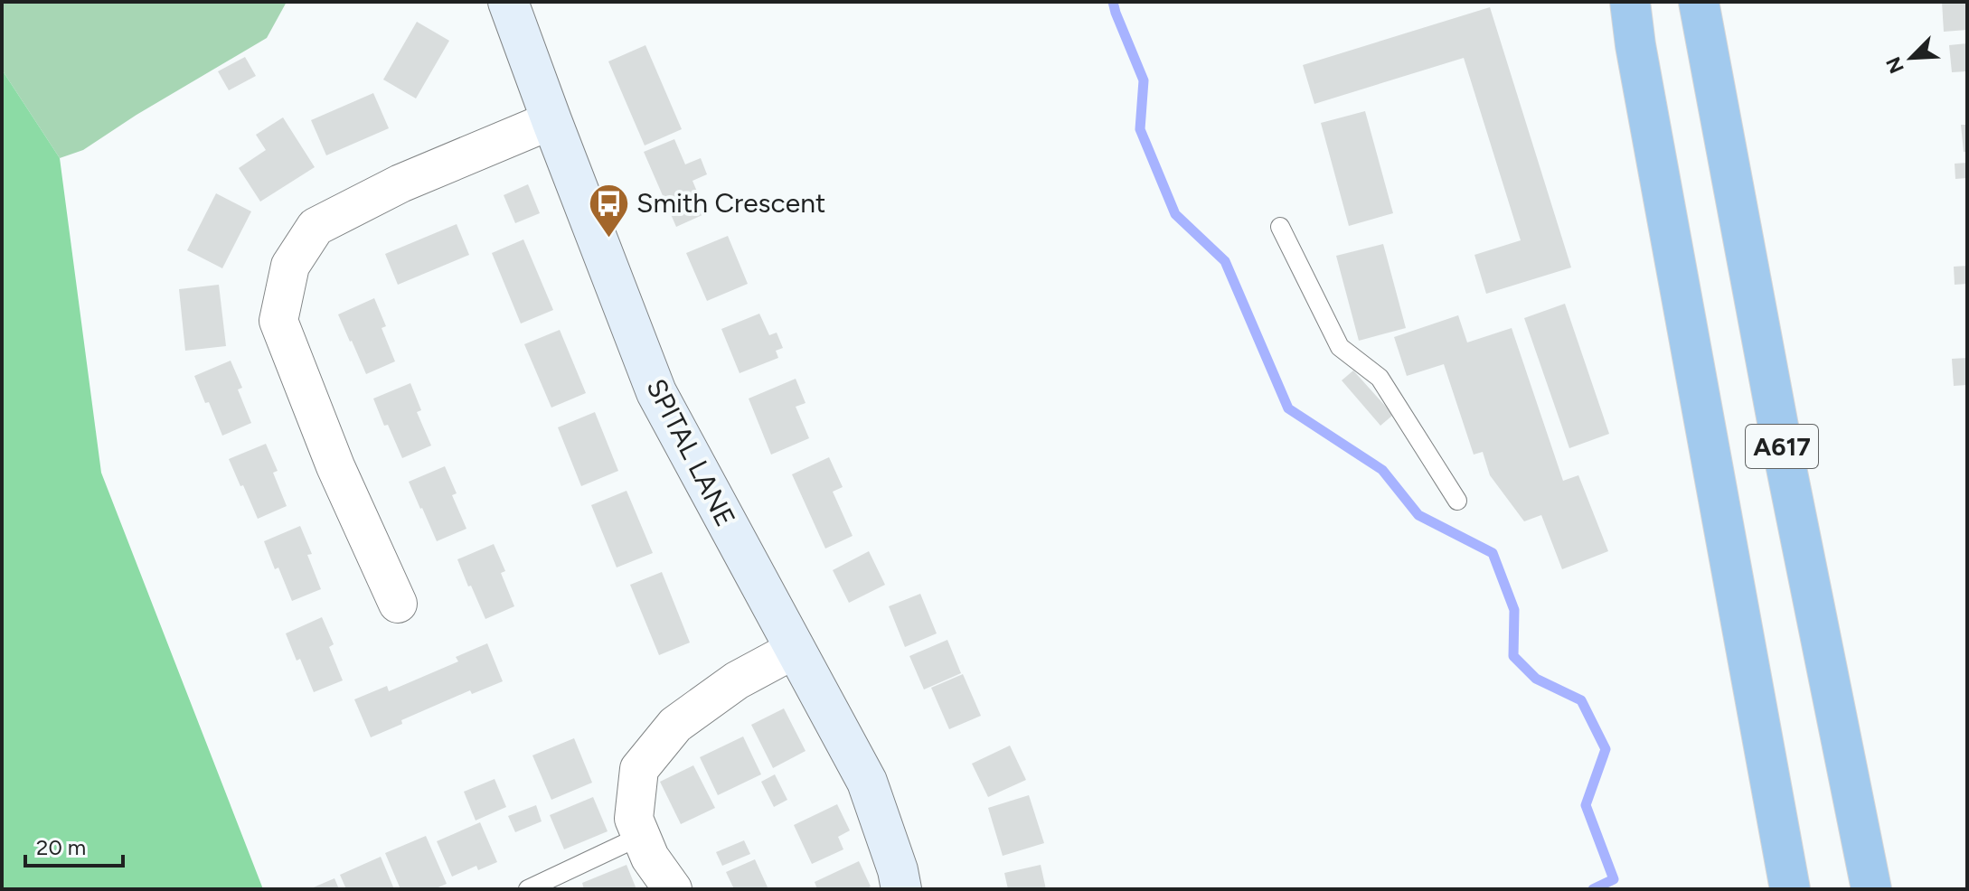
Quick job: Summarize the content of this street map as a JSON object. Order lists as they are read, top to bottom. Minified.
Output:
{"streets":{"highway":["A617"],"street":["SPITAL LANE"]},"places":{"bus stop":["Smith Crescent"]},"scale_bar":"20 m","north":"bottom left"}
